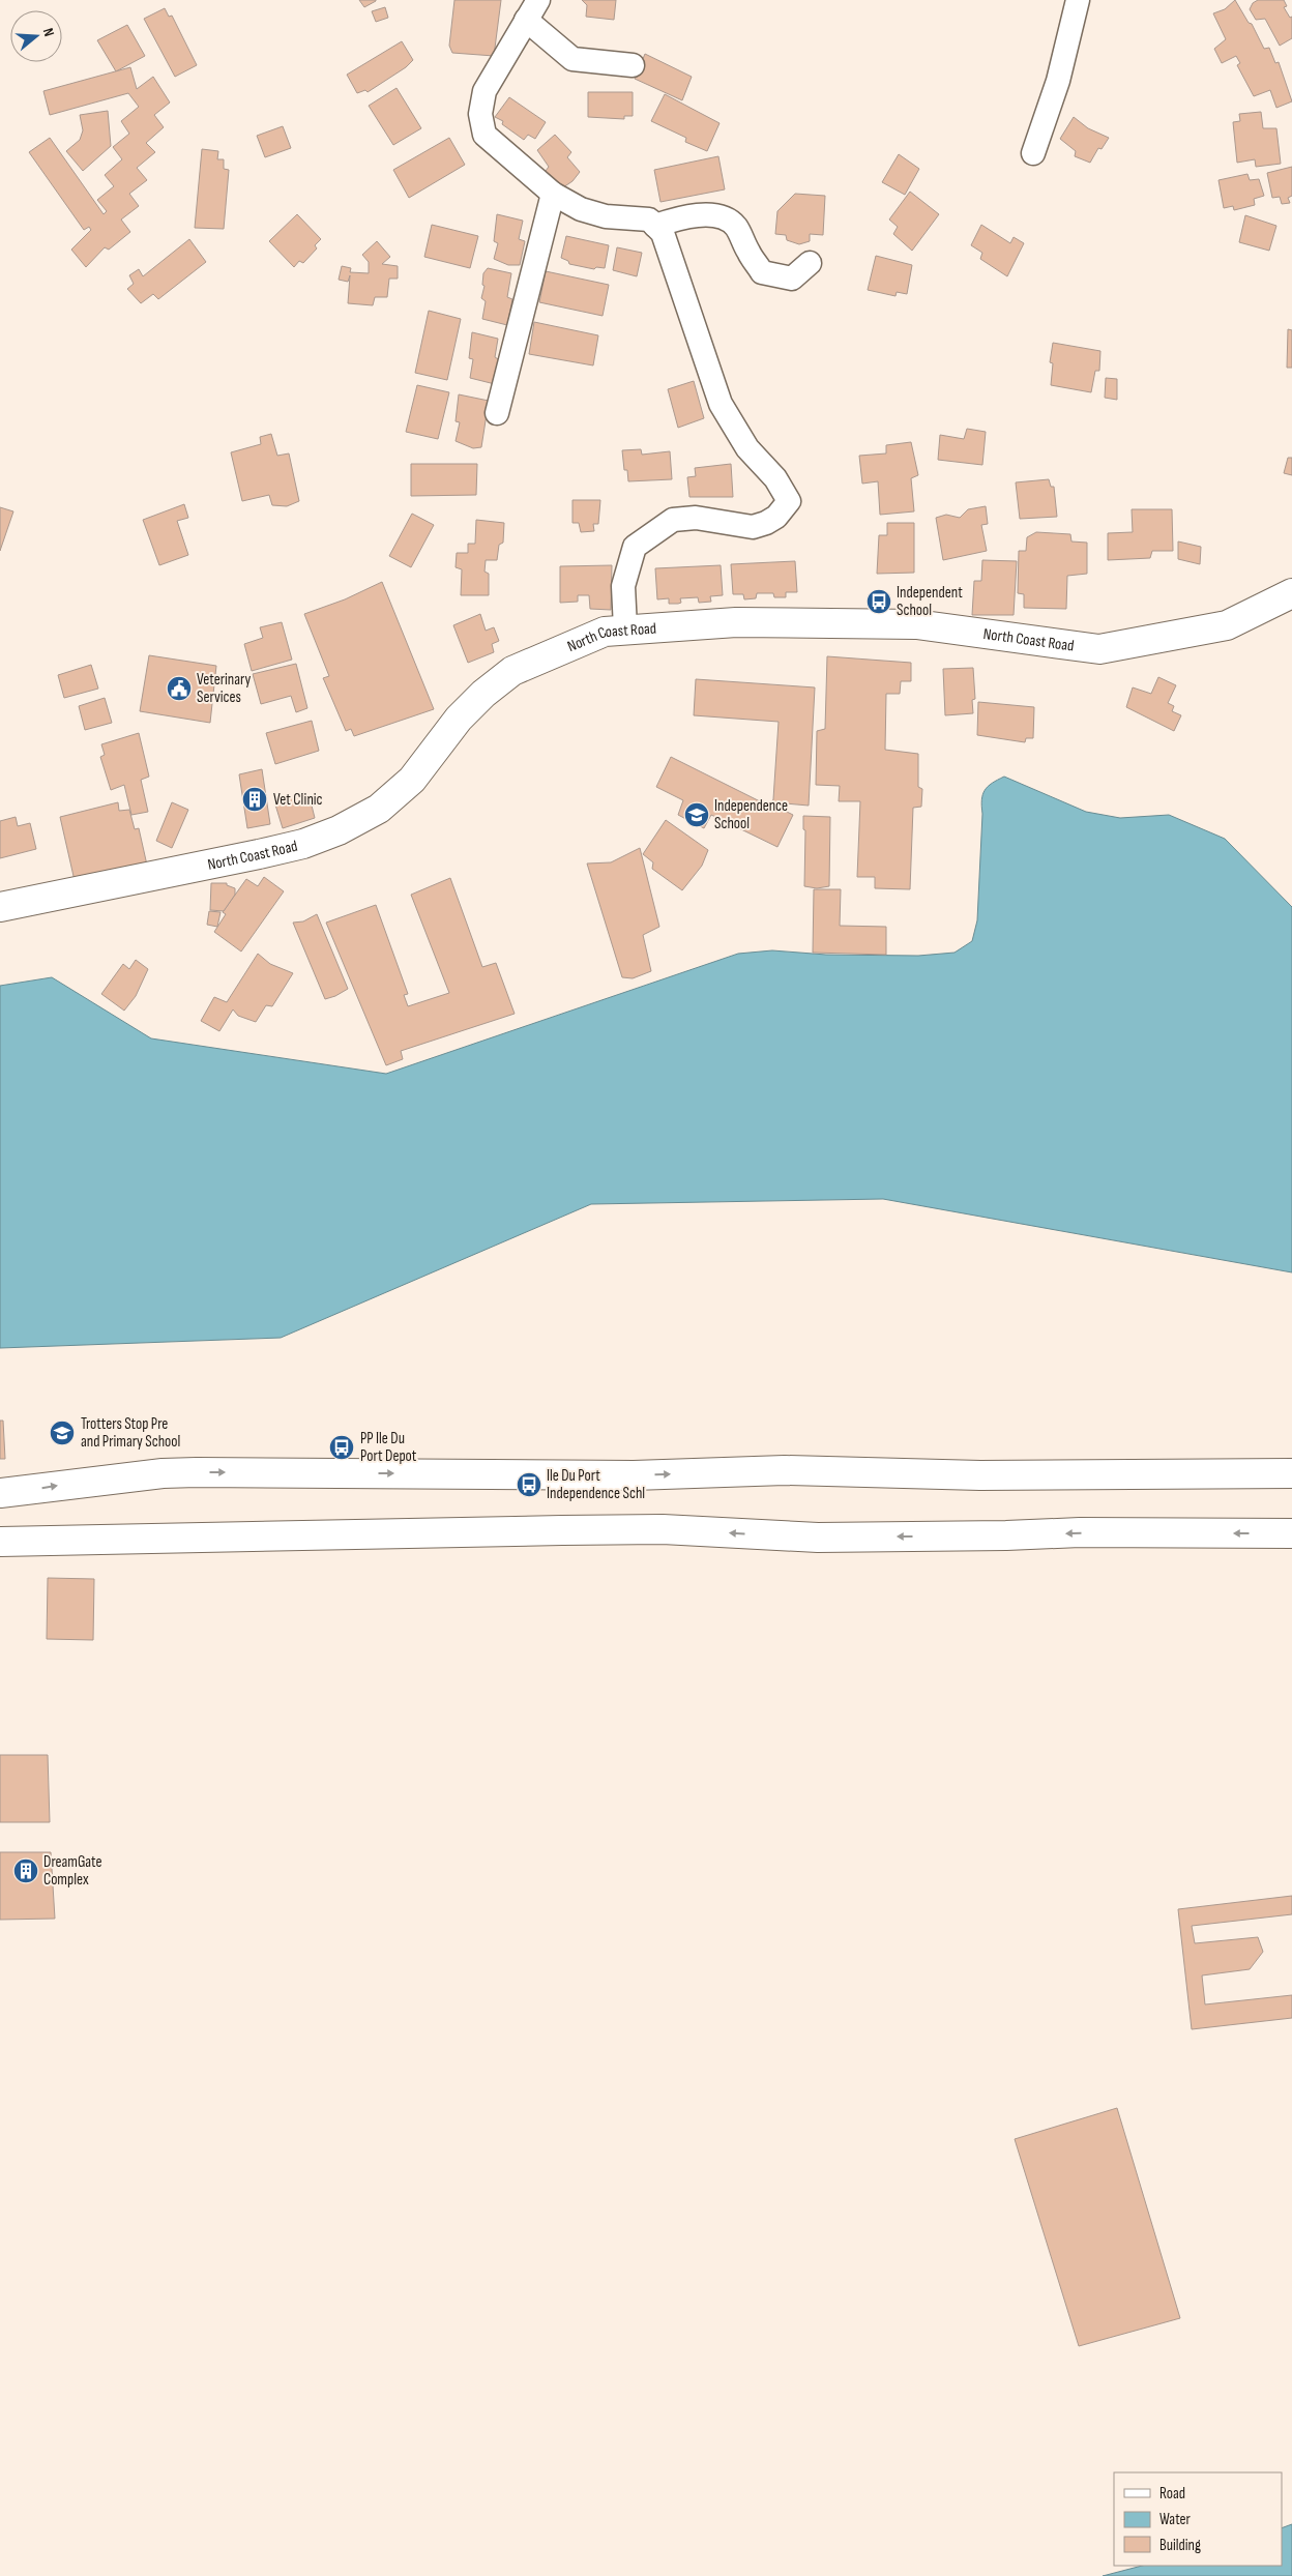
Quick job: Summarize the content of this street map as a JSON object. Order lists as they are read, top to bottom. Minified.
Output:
{"streets":{"street":["North Coast Road"]},"places":{"bus stop":["Independent School","PP Ile Du Port Depot","Ile Du Port Independence Schl"],"public building":["Veterinary Services"],"building":["Vet Clinic","DreamGate Complex"],"school or university":["Independence School","Trotters Stop Pre and Primary School"]},"legend":["Road","Water","Building"],"north":"right"}
